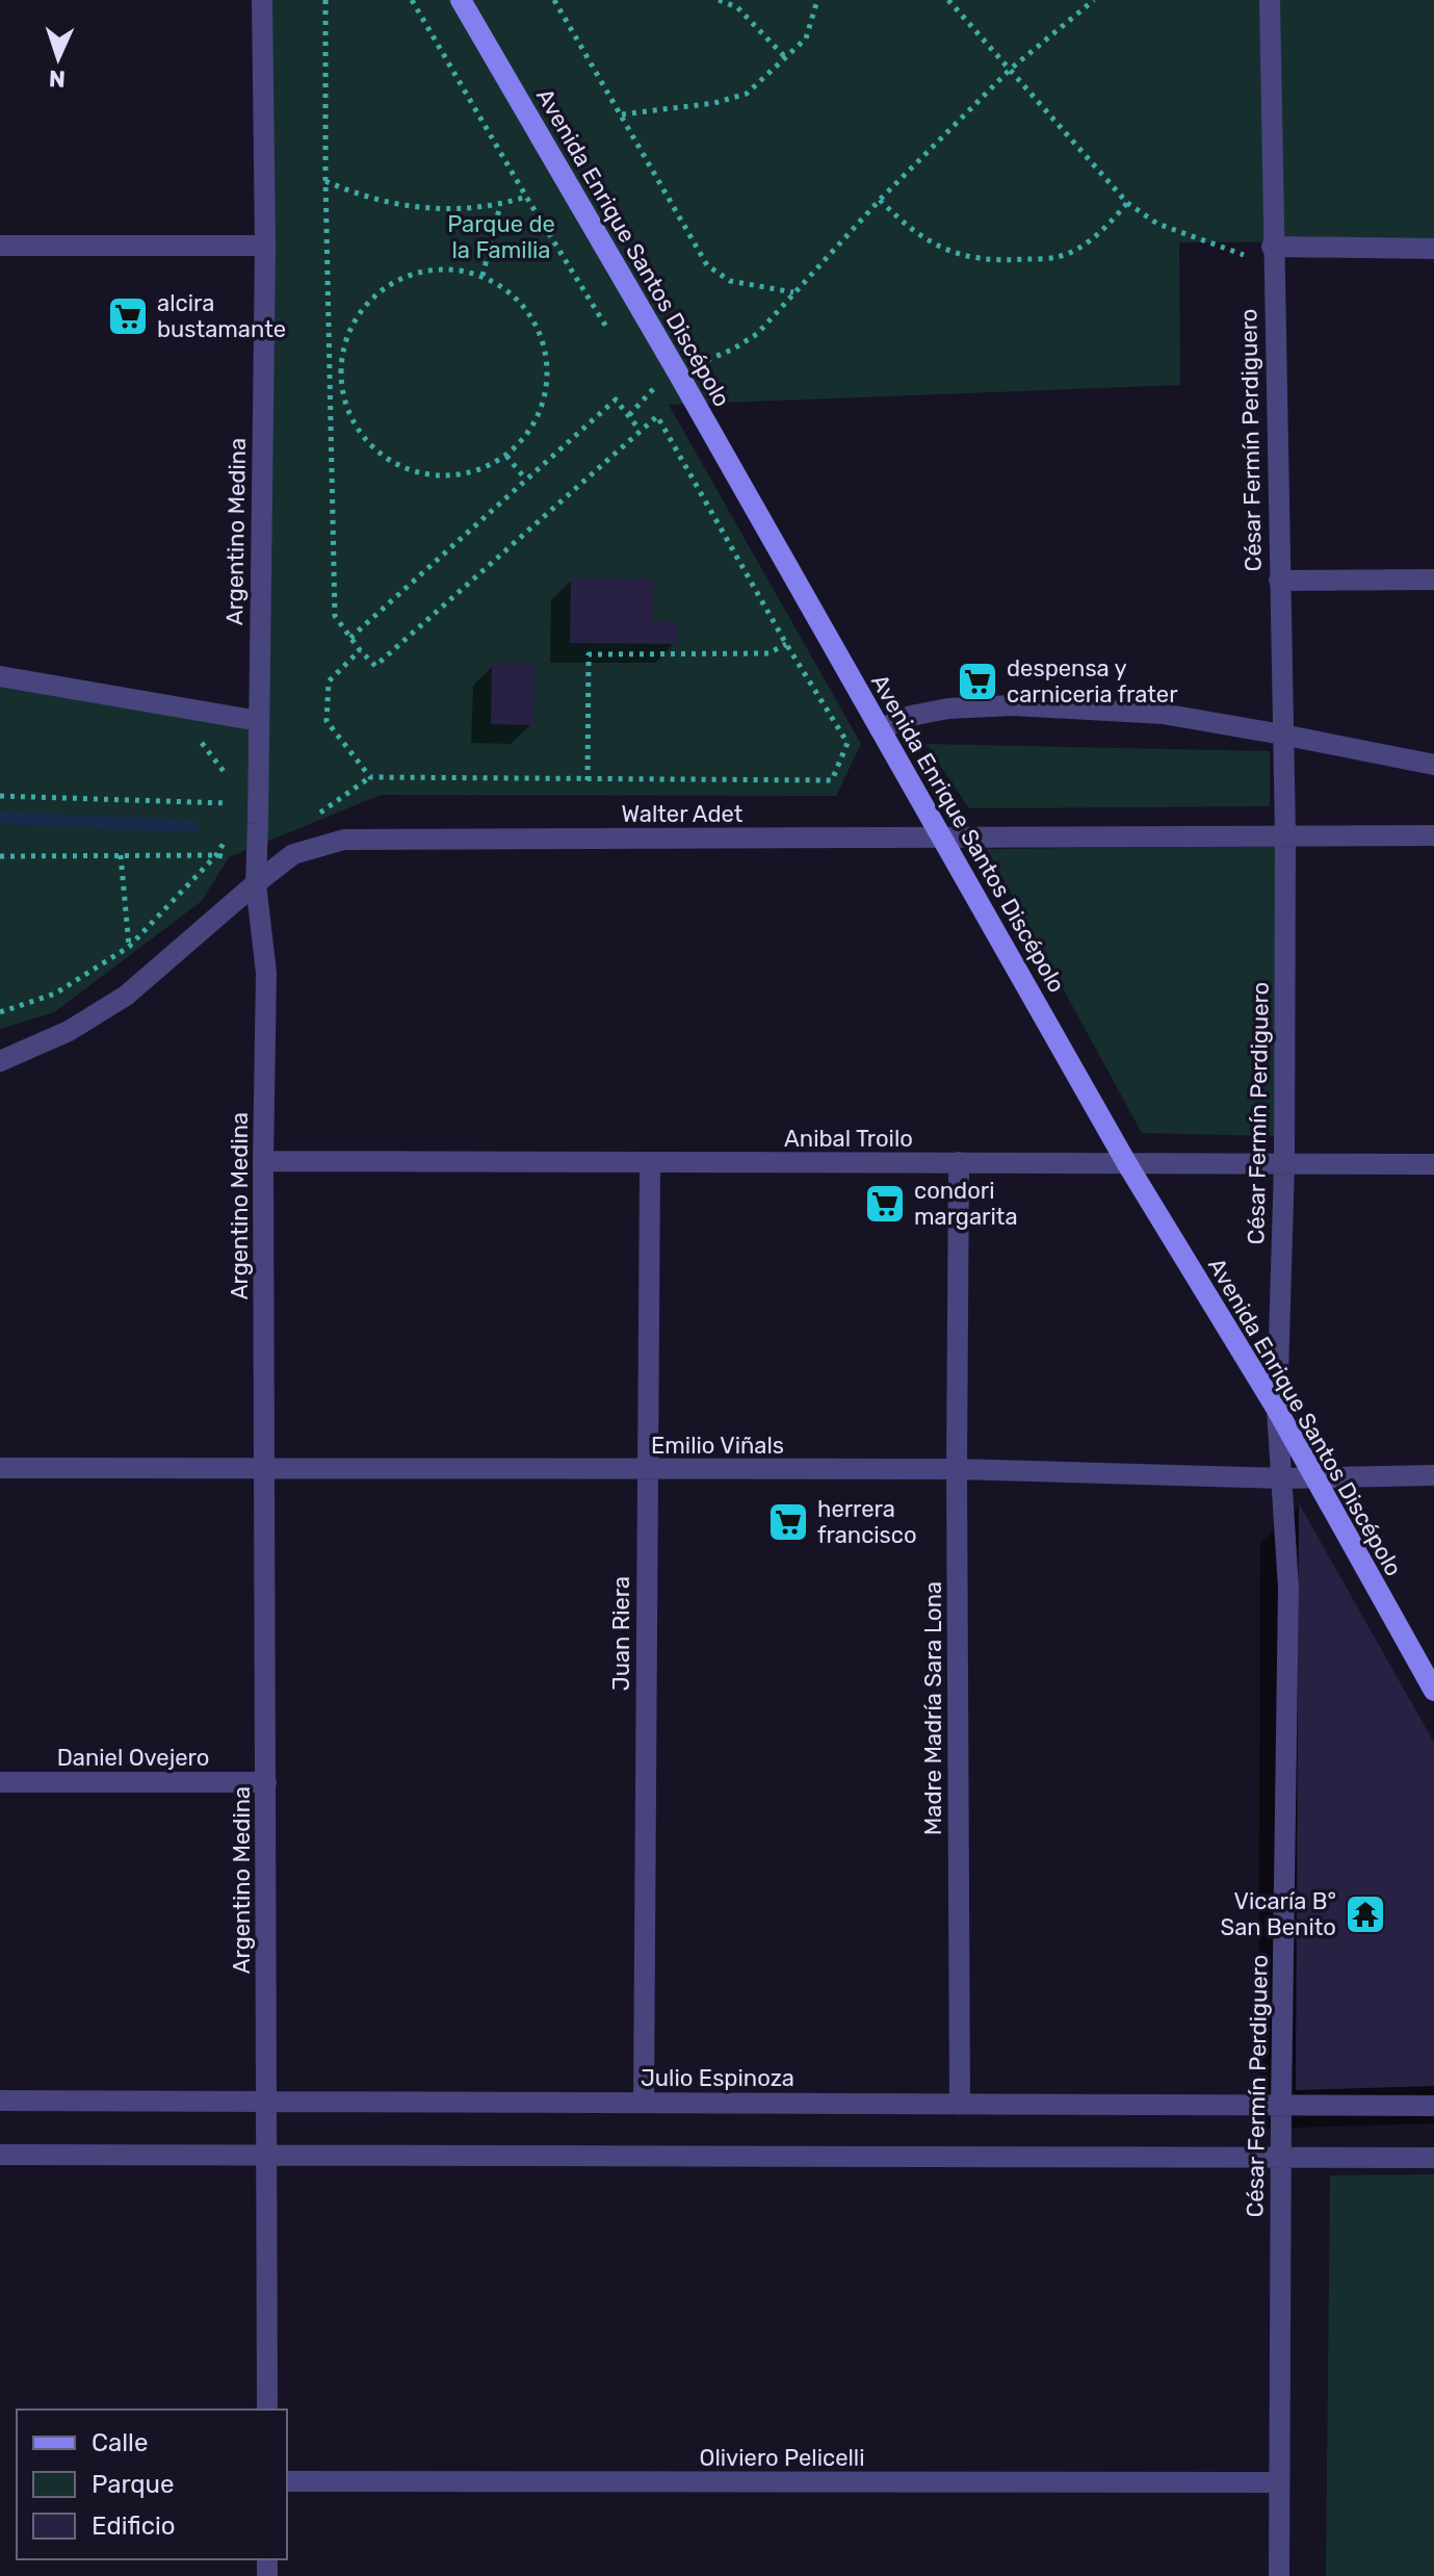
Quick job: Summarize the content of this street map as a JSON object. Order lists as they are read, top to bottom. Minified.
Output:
{"streets":{"main road":["Avenida Enrique Santos Discépolo"],"street":["César Fermín Perdiguero","Argentino Medina","Walter Adet","Anibal Troilo","Emilio Viñals","Juan Riera","Madre Madría Sara Lona","Daniel Ovejero","Julio Espinoza","Oliviero Pelicelli"]},"crossings":[["Avenida Enrique Santos Discépolo","César Fermín Perdiguero"],["Avenida Enrique Santos Discépolo","Walter Adet"],["Avenida Enrique Santos Discépolo","Anibal Troilo"],["Avenida Enrique Santos Discépolo","Emilio Viñals"],["César Fermín Perdiguero","Walter Adet"],["César Fermín Perdiguero","Anibal Troilo"],["César Fermín Perdiguero","Emilio Viñals"],["César Fermín Perdiguero","Julio Espinoza"],["César Fermín Perdiguero","Oliviero Pelicelli"],["Argentino Medina","Walter Adet"],["Argentino Medina","Anibal Troilo"],["Argentino Medina","Emilio Viñals"],["Argentino Medina","Daniel Ovejero"],["Argentino Medina","Julio Espinoza"],["Anibal Troilo","Juan Riera"],["Anibal Troilo","Madre Madría Sara Lona"],["Emilio Viñals","Juan Riera"],["Emilio Viñals","Madre Madría Sara Lona"],["Juan Riera","Julio Espinoza"],["Madre Madría Sara Lona","Julio Espinoza"]],"parks":["Parque de la Familia"],"places":{"supermarket":["alcira bustamante","despensa y carniceria frater","condori margarita","herrera francisco"],"temple":["Vicaría B° San Benito"]},"legend":["Calle","Parque","Edificio"],"north":"bottom"}
